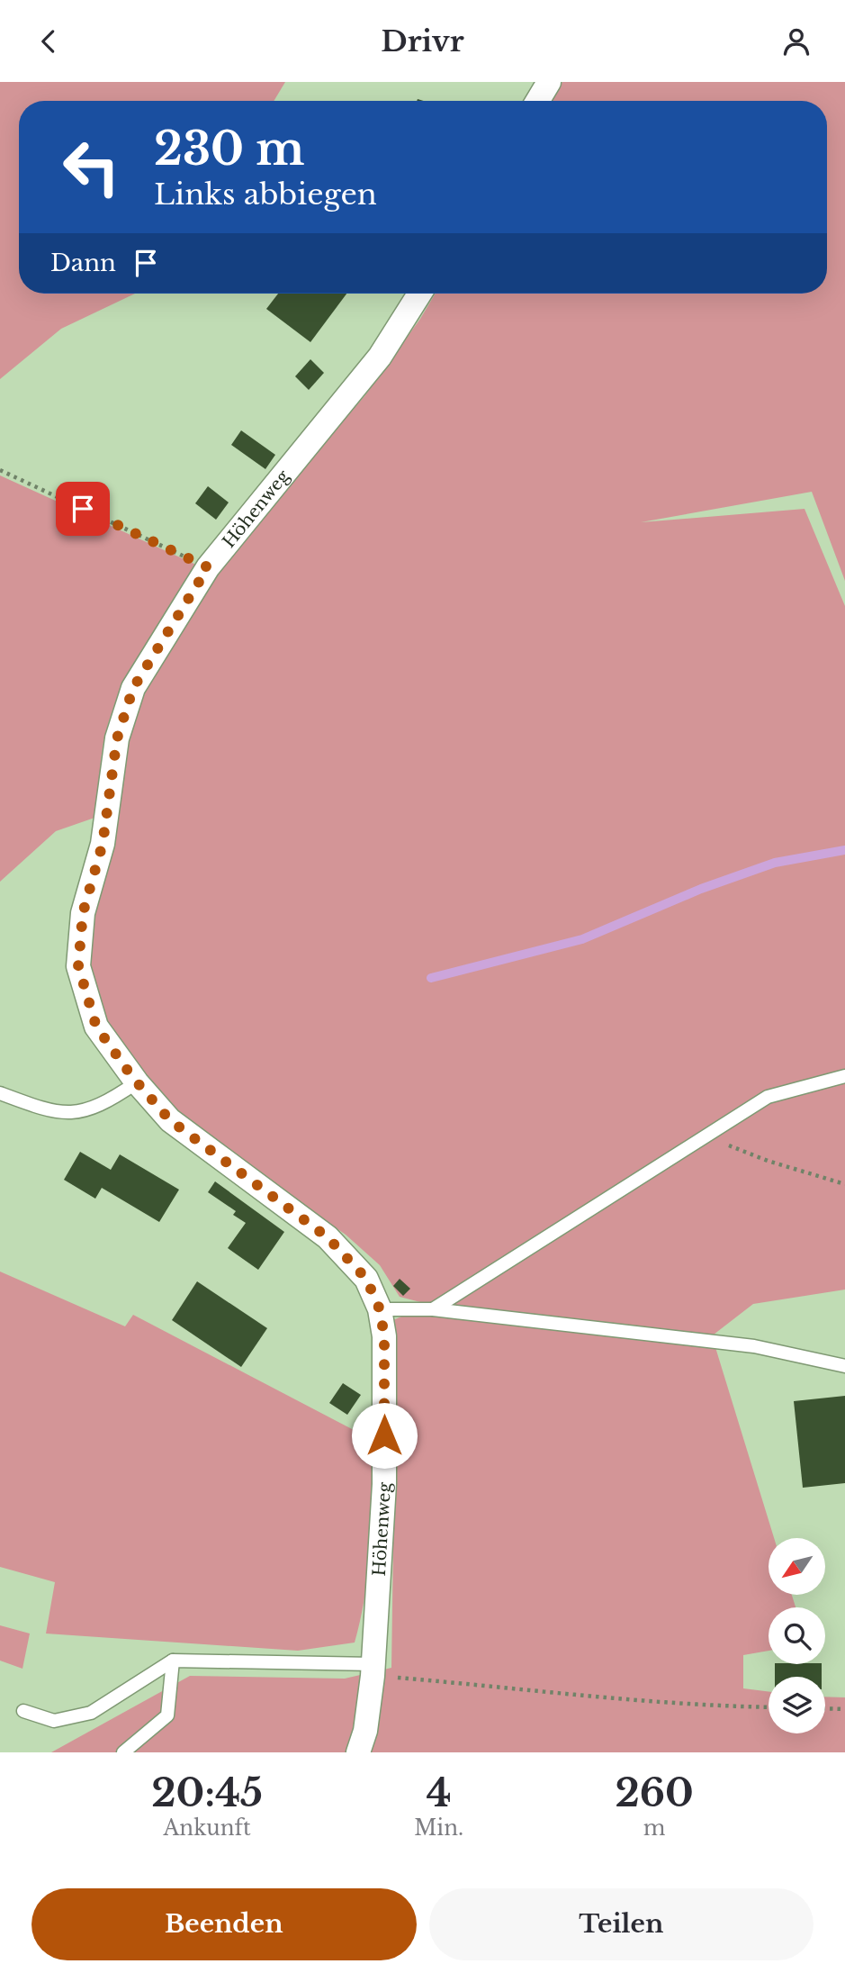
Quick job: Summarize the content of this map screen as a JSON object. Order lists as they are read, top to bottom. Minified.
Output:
{"streets":{"street":["Höhenweg"]},"north":"bottom left","page":{"header":"Drivr","turn":["230 m","Links abbiegen"],"then":"Dann","eta":["20:45","Ankunft","4","Min.","260","m"],"buttons":["Beenden","Teilen"]}}
